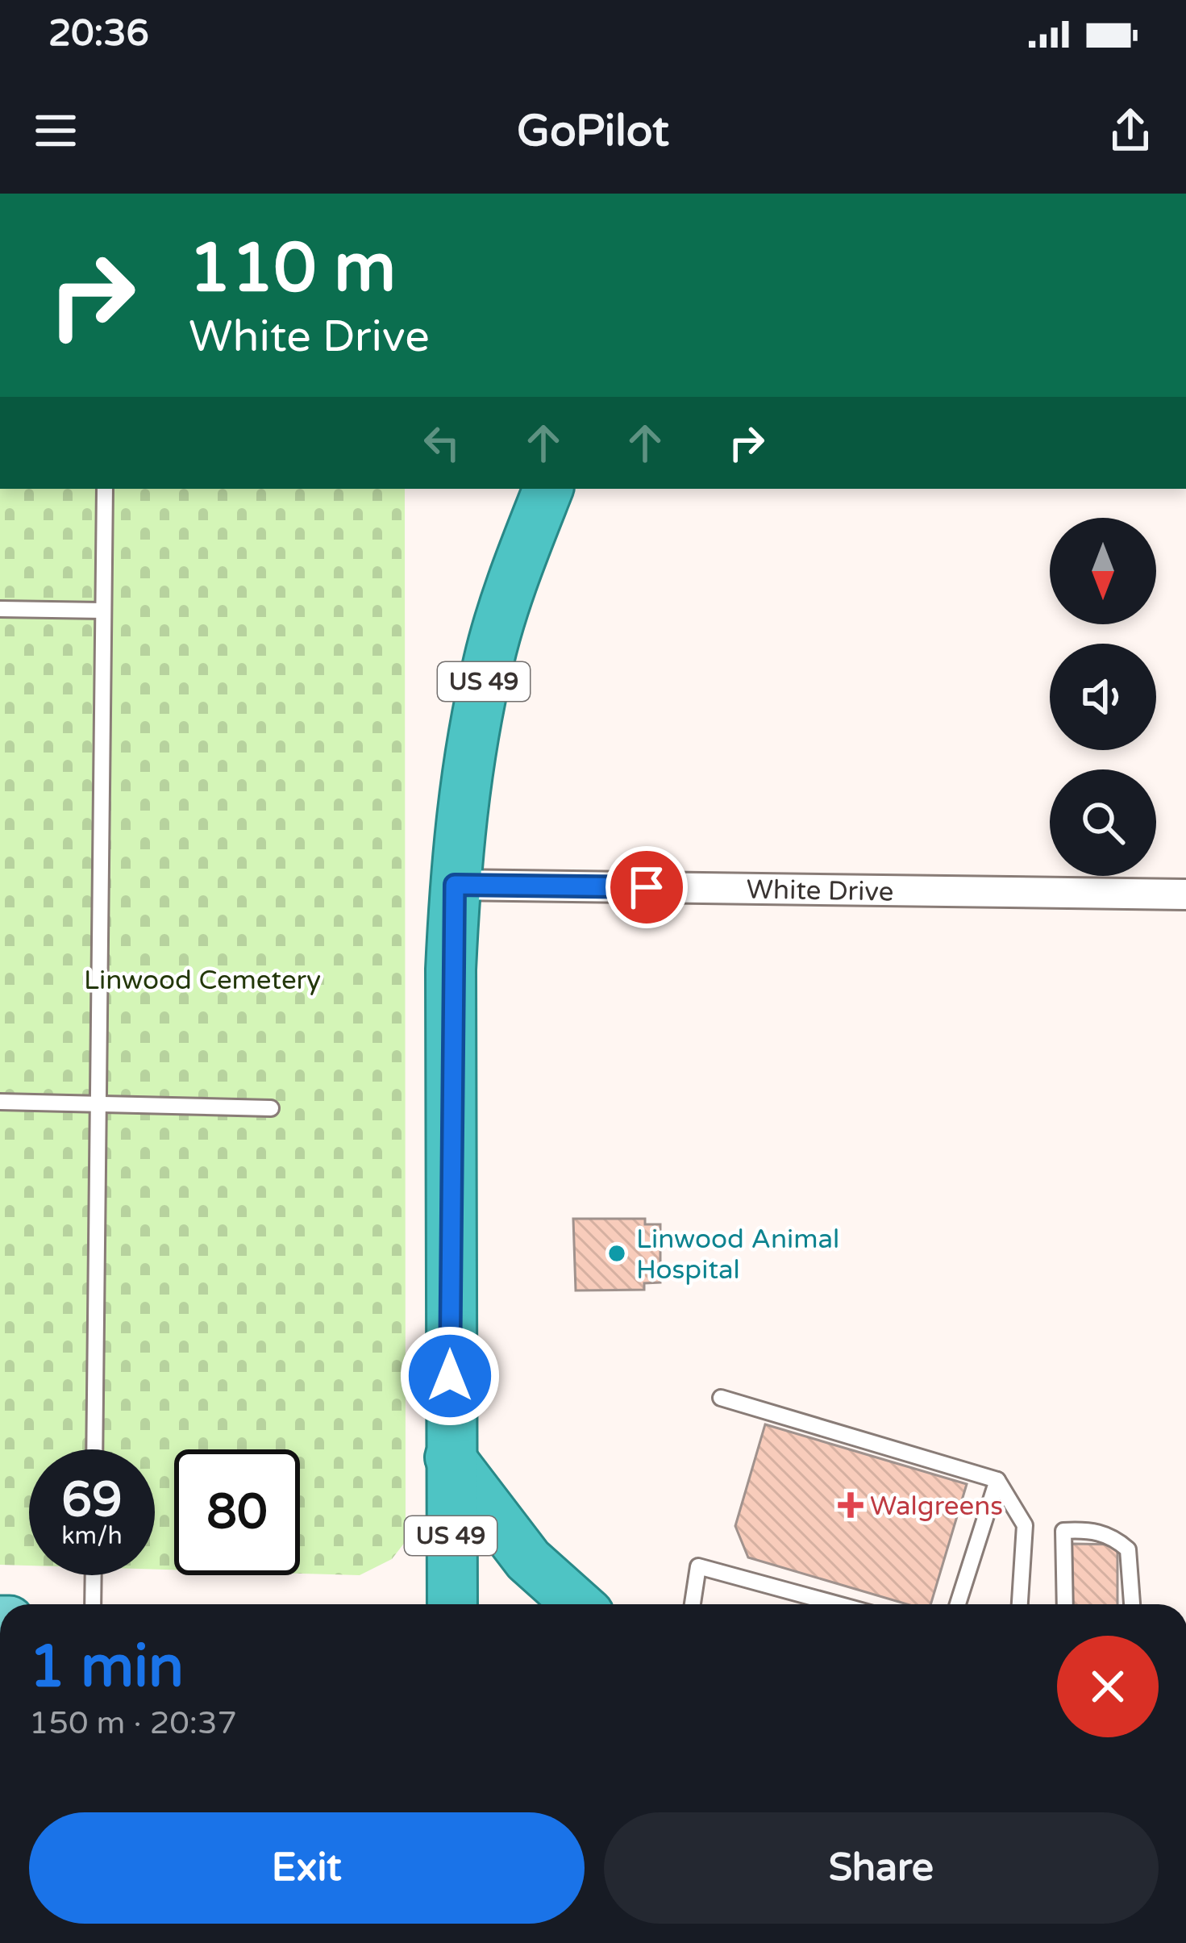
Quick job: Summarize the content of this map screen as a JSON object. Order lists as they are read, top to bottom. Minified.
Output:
{"streets":{"highway":["US 49"],"street":["White Drive"]},"crossings":[["US 49","White Drive"]],"parks":["Linwood Cemetery"],"places":{"other":["Linwood Animal Hospital"],"health":["Walgreens"]},"north":"bottom","page":{"status":"20:36","header":"GoPilot","turn":["110 m","White Drive"],"speed":"69 km/h","limit":"80","heading":["1 min","150 m · 20:37"],"buttons":["Exit","Share"]}}
